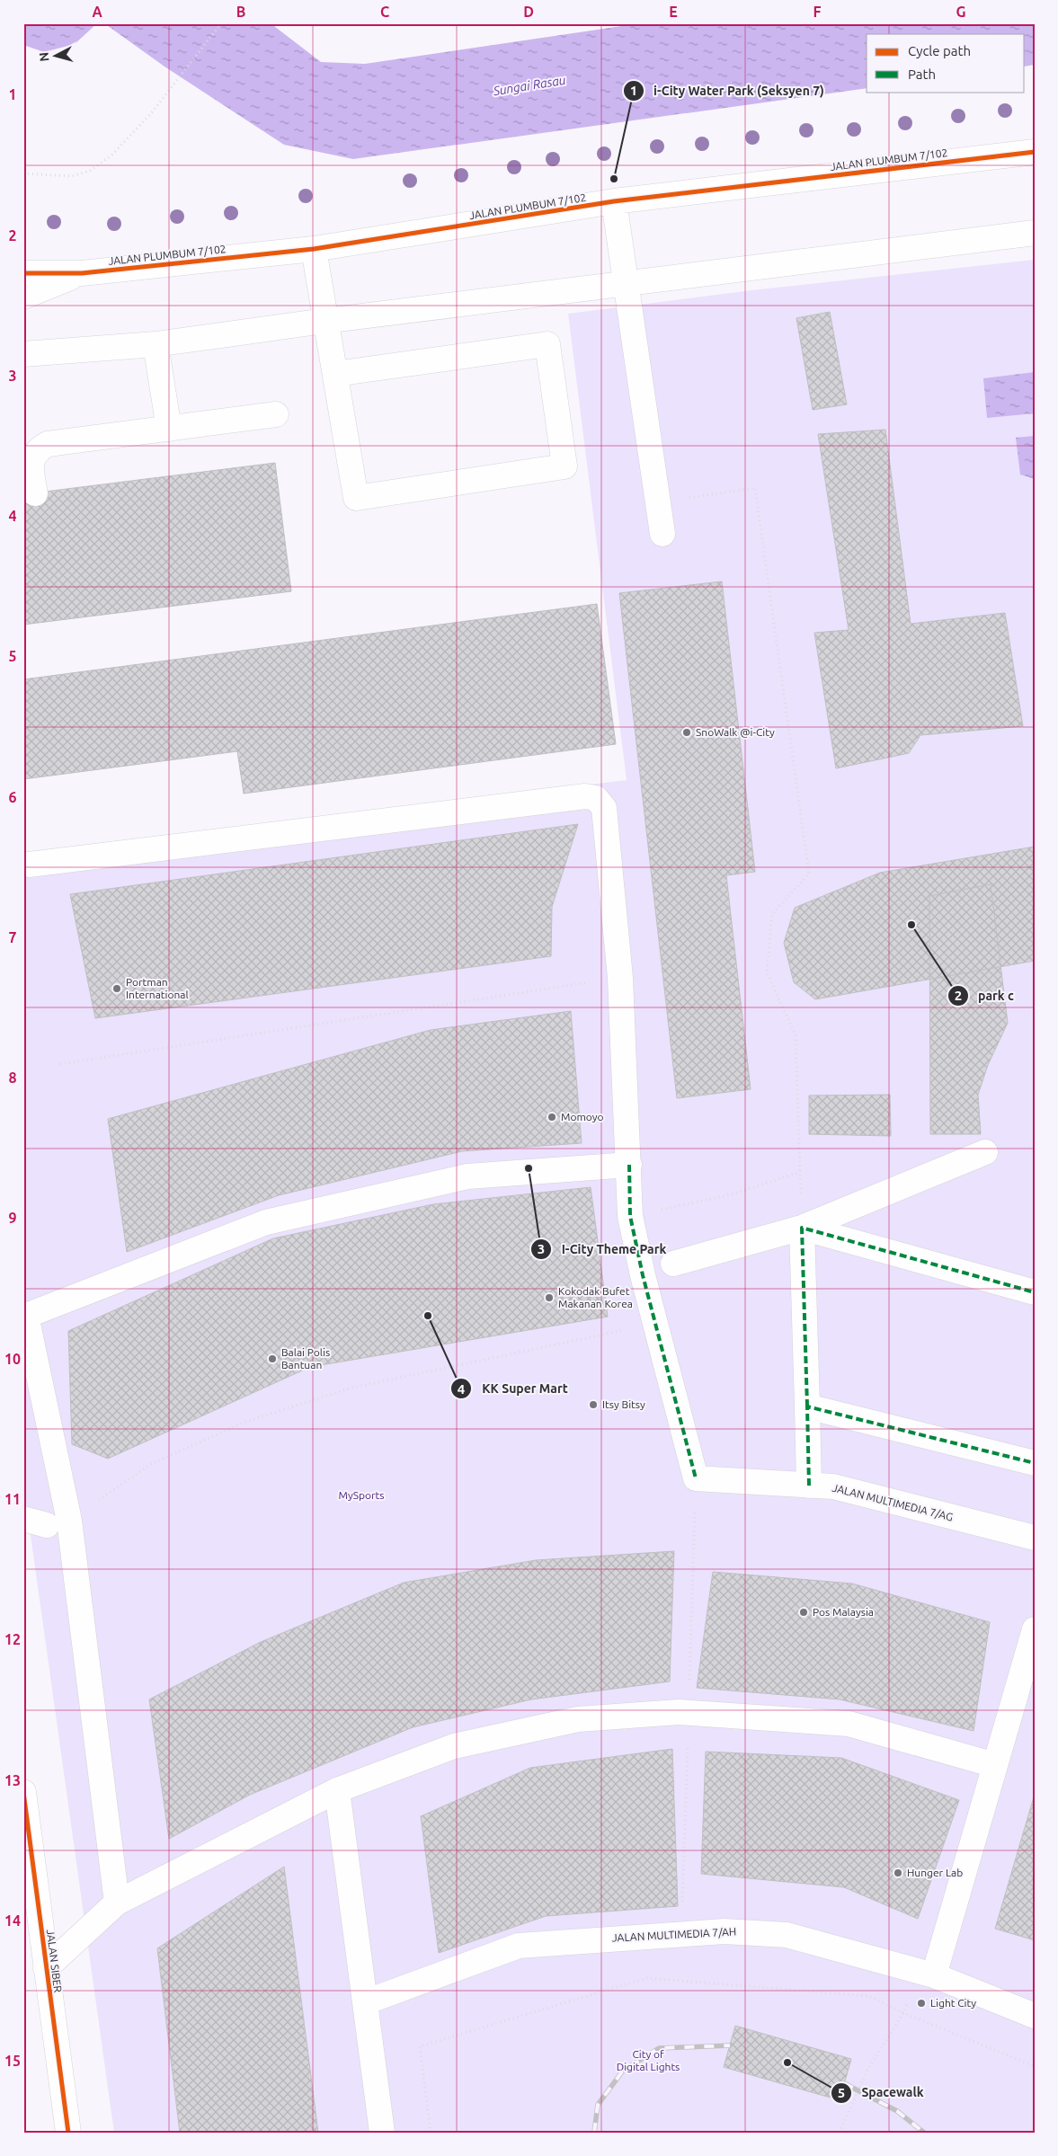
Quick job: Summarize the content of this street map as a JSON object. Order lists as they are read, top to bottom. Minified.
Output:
{"streets":{"street":["JALAN PLUMBUM 7/102","JALAN MULTIMEDIA 7/AG","JALAN MULTIMEDIA 7/AH","JALAN SIBER"]},"water":["Sungai Rasau"],"parks":["MySports","City of Digital Lights"],"places":["i-City Water Park (Seksyen 7)","SnoWalk @i-City","park c","Portman International","Momoyo","I-City Theme Park","Kokodak Bufet Makanan Korea","KK Super Mart","Balai Polis Bantuan","Itsy Bitsy","Pos Malaysia","Hunger Lab","Light City","Spacewalk"],"legend":["Cycle path","Path"],"north":"left","grid":{"columns":["A","B","C","D","E","F","G"],"rows":["1","2","3","4","5","6","7","8","9","10","11","12","13","14","15"]}}
